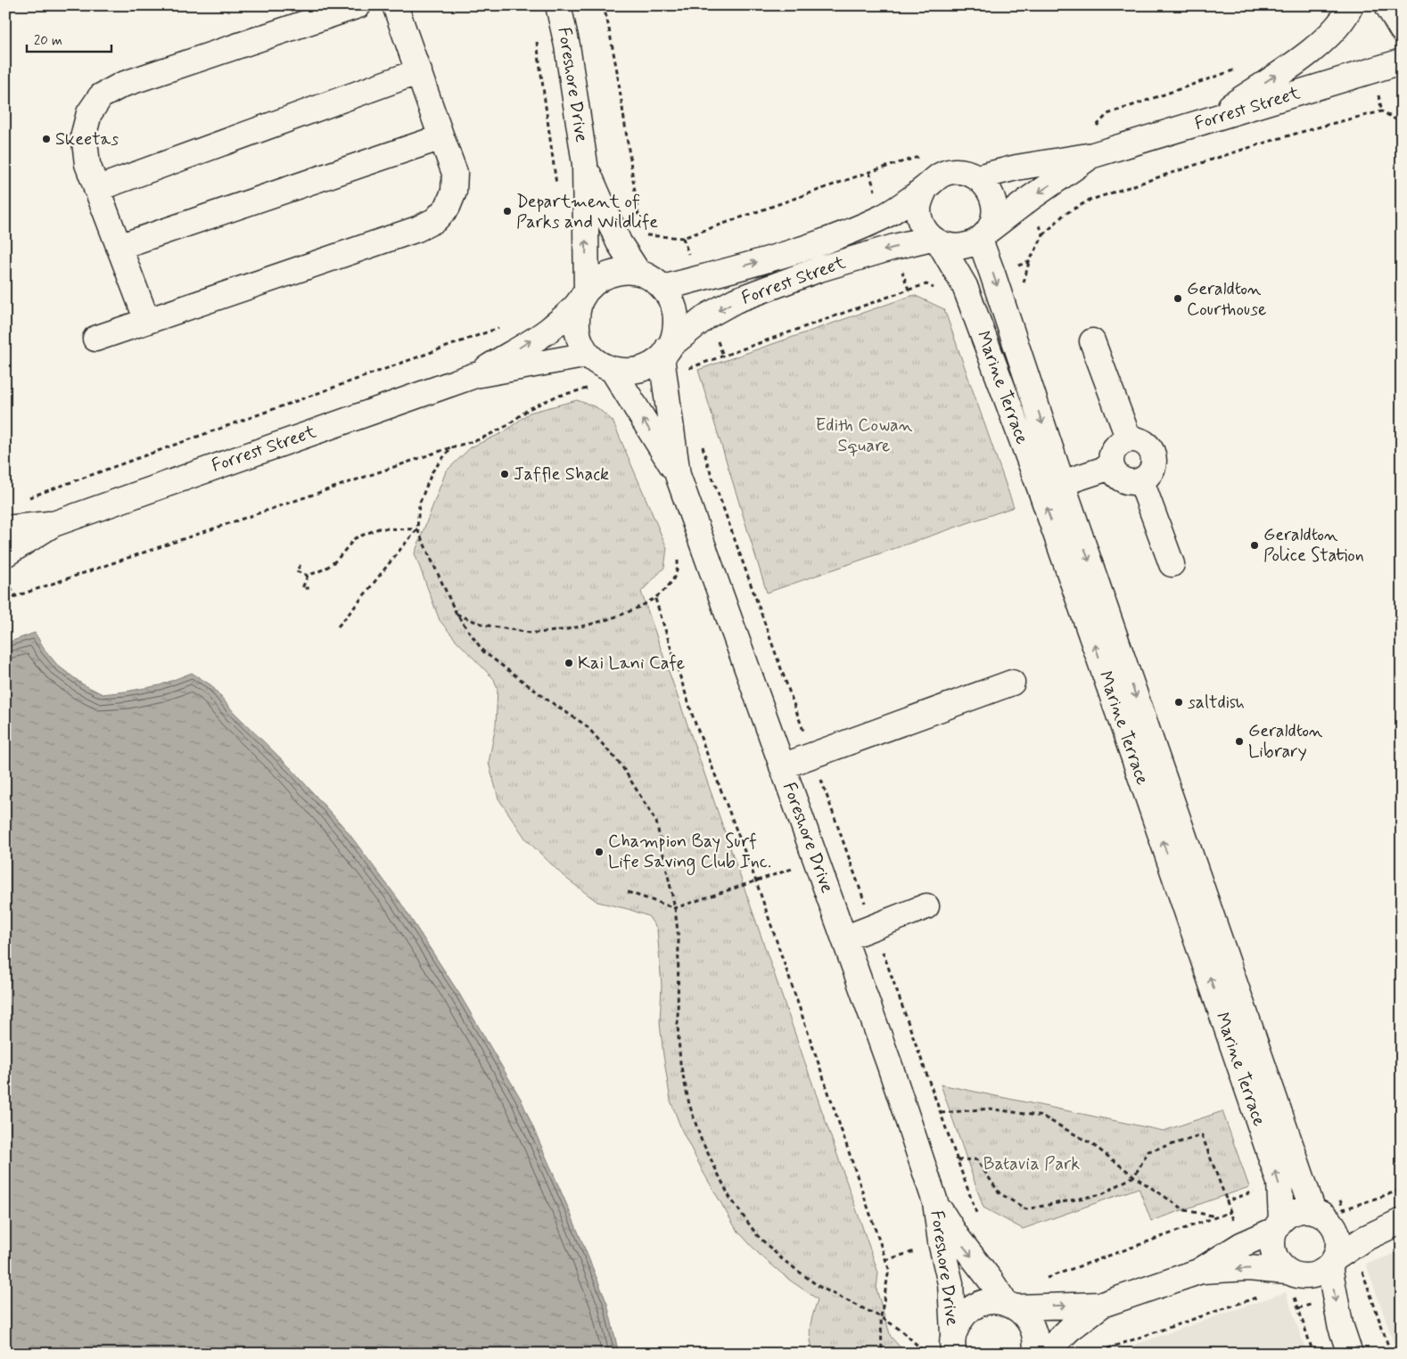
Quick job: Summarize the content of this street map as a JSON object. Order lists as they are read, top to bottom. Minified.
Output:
{"streets":{"street":["Foreshore Drive","Forrest Street","Marine Terrace"]},"crossings":[["Foreshore Drive","Forrest Street"],["Forrest Street","Marine Terrace"]],"parks":["Edith Cowan Square","Batavia Park"],"places":["Skeetas","Department of Parks and Wildlife","Geraldton Courthouse","Jaffle Shack","Geraldton Police Station","Kai Lani Cafe","saltdish","Geraldton Library","Champion Bay Surf Life Saving Club Inc."],"scale_bar":"20 m"}
